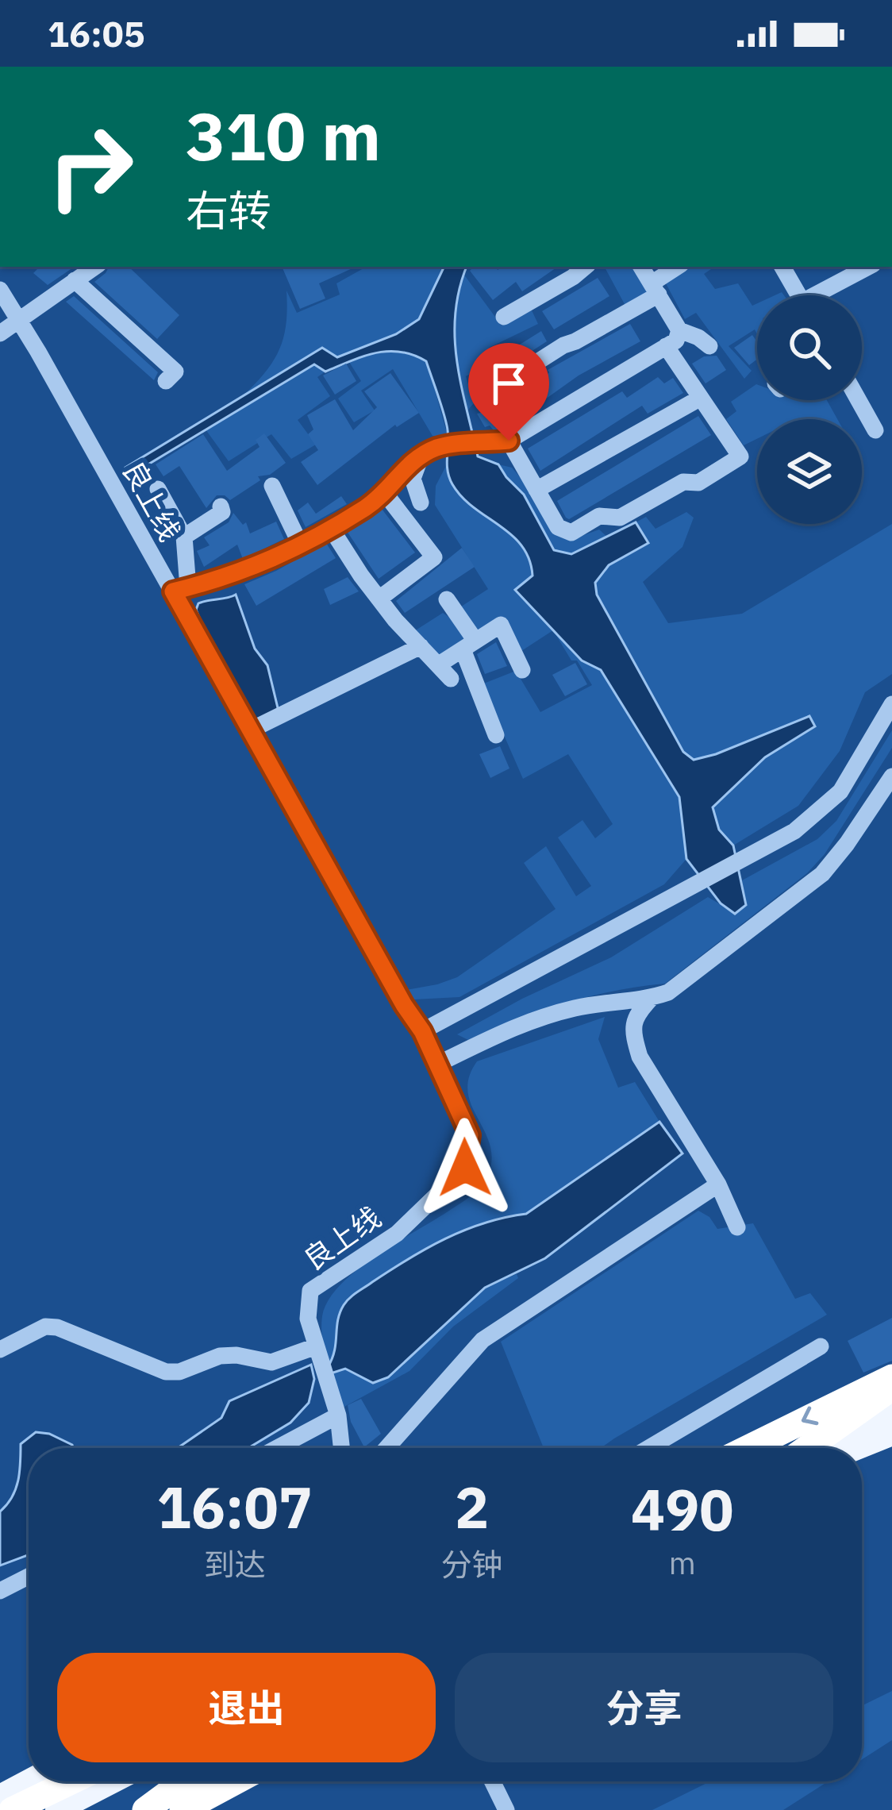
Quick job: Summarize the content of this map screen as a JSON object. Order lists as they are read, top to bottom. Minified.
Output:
{"streets":{"street":["良上线"]},"page":{"status":"16:05","turn":["310 m","右转"],"eta":["16:07","到达","2","分钟","490","m"],"buttons":["退出","分享"]}}
